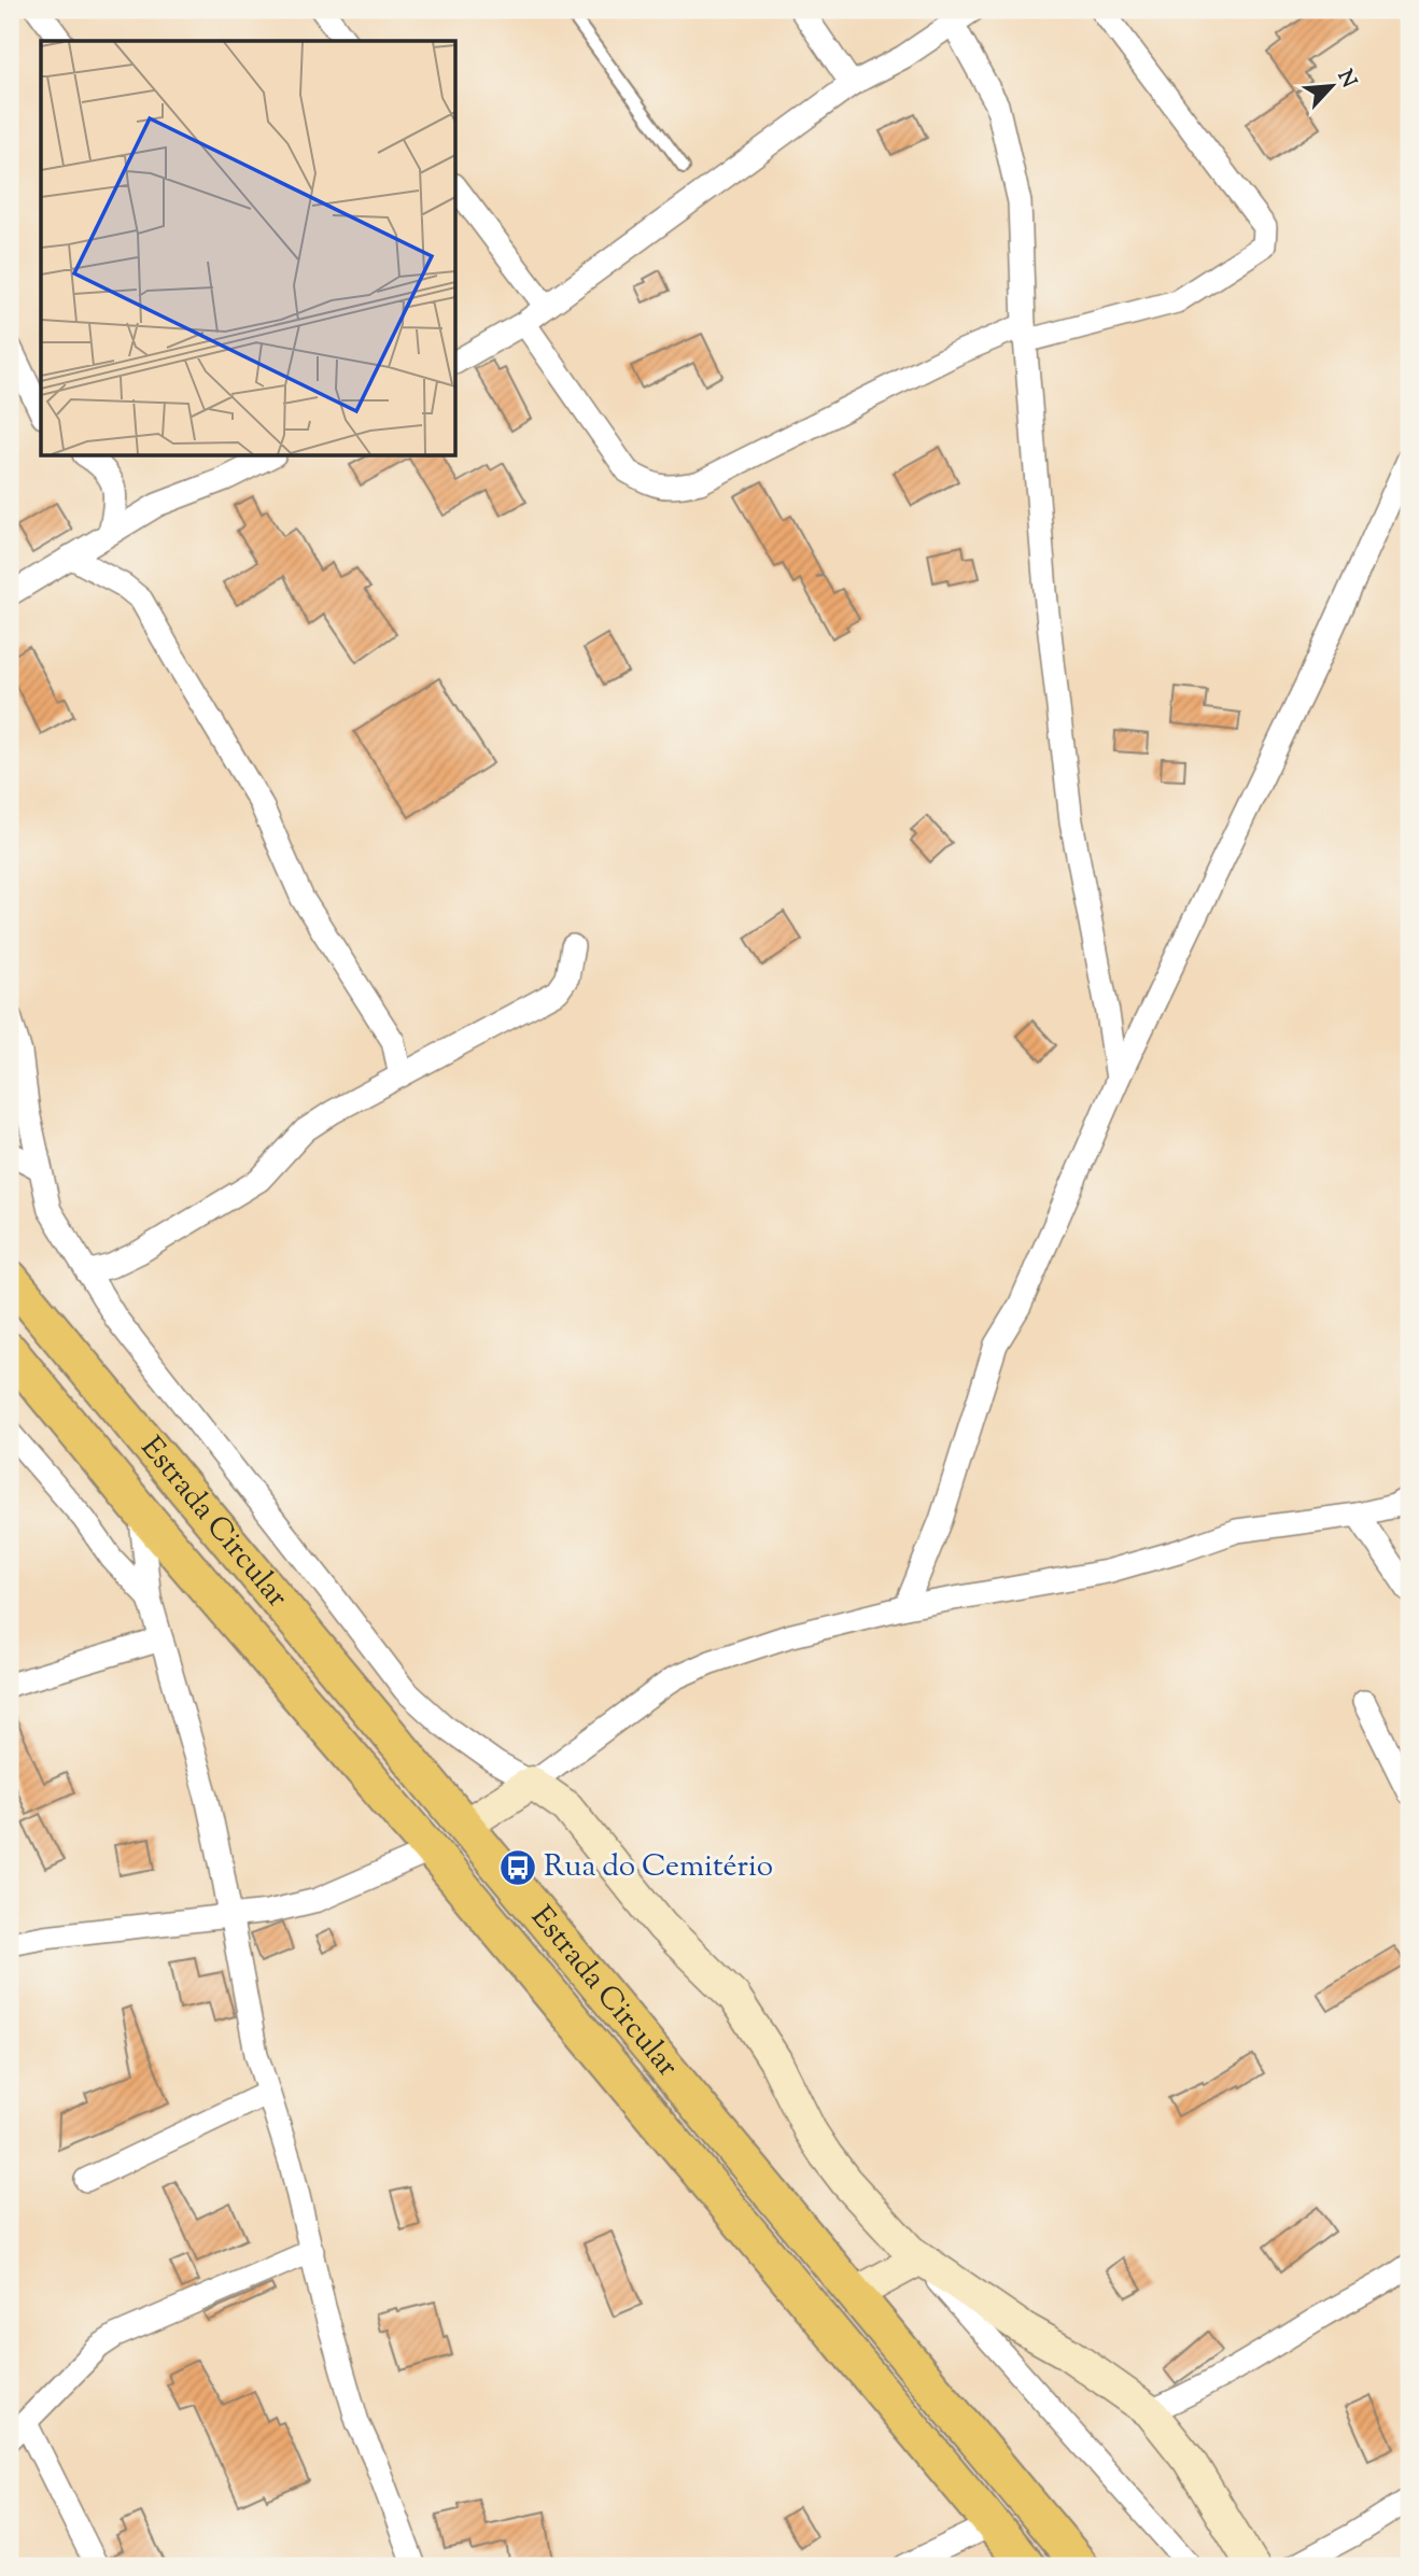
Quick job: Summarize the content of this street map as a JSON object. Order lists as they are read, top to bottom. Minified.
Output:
{"streets":{"main road":["Estrada Circular"]},"places":{"bus stop":["Rua do Cemitério"]},"north":"top right"}
